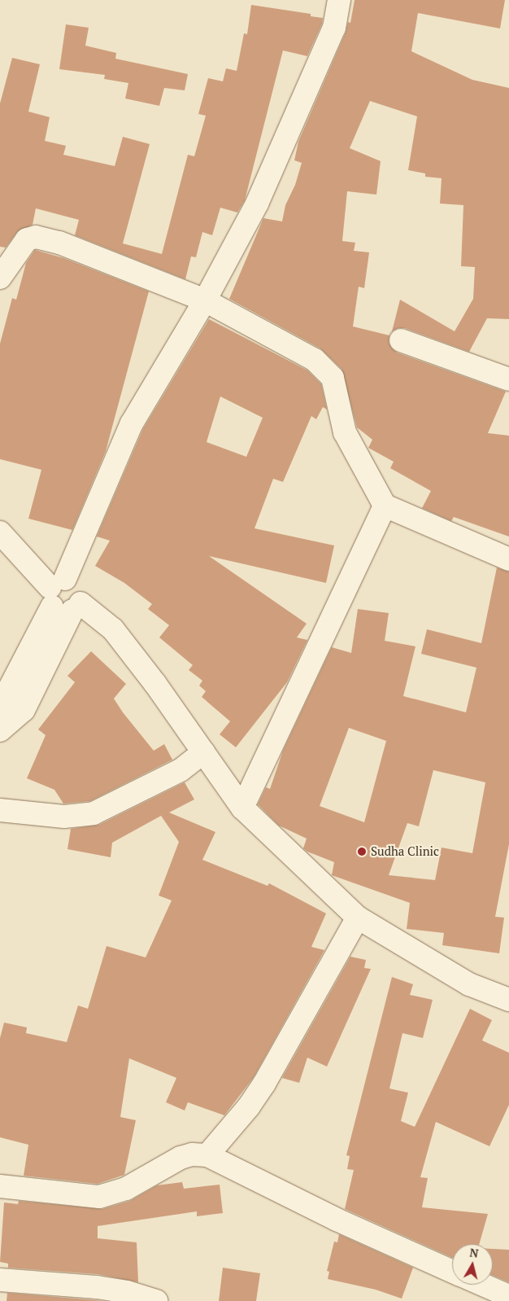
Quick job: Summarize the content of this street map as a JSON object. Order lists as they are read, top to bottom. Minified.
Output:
{"places":["Sudha Clinic"],"north":"top"}
